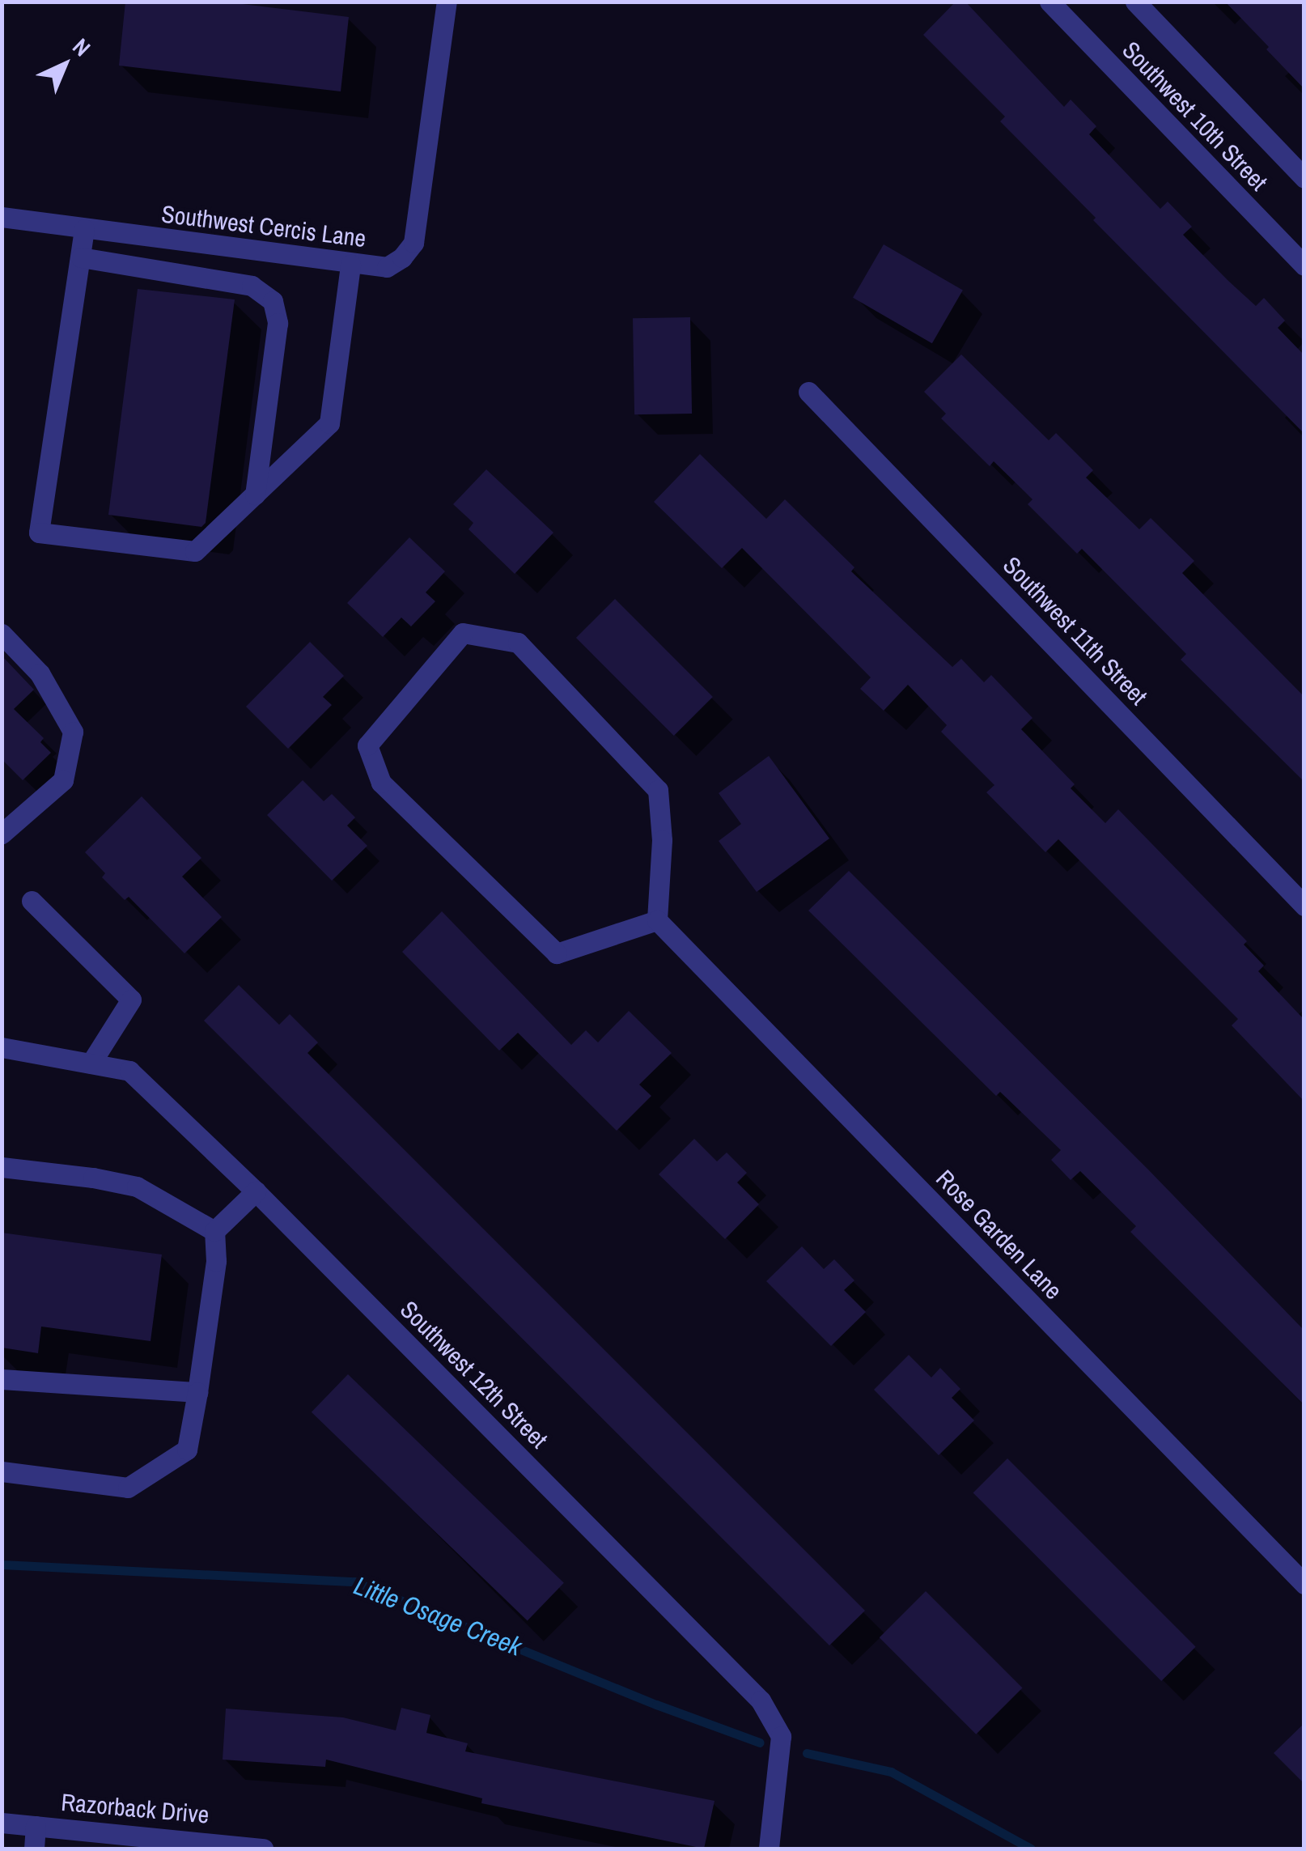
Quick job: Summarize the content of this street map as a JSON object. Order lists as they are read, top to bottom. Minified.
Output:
{"streets":{"street":["Southwest 10th Street","Southwest Cercis Lane","Southwest 11th Street","Rose Garden Lane","Southwest 12th Street","Razorback Drive"]},"water":["Little Osage Creek"],"north":"top right"}
